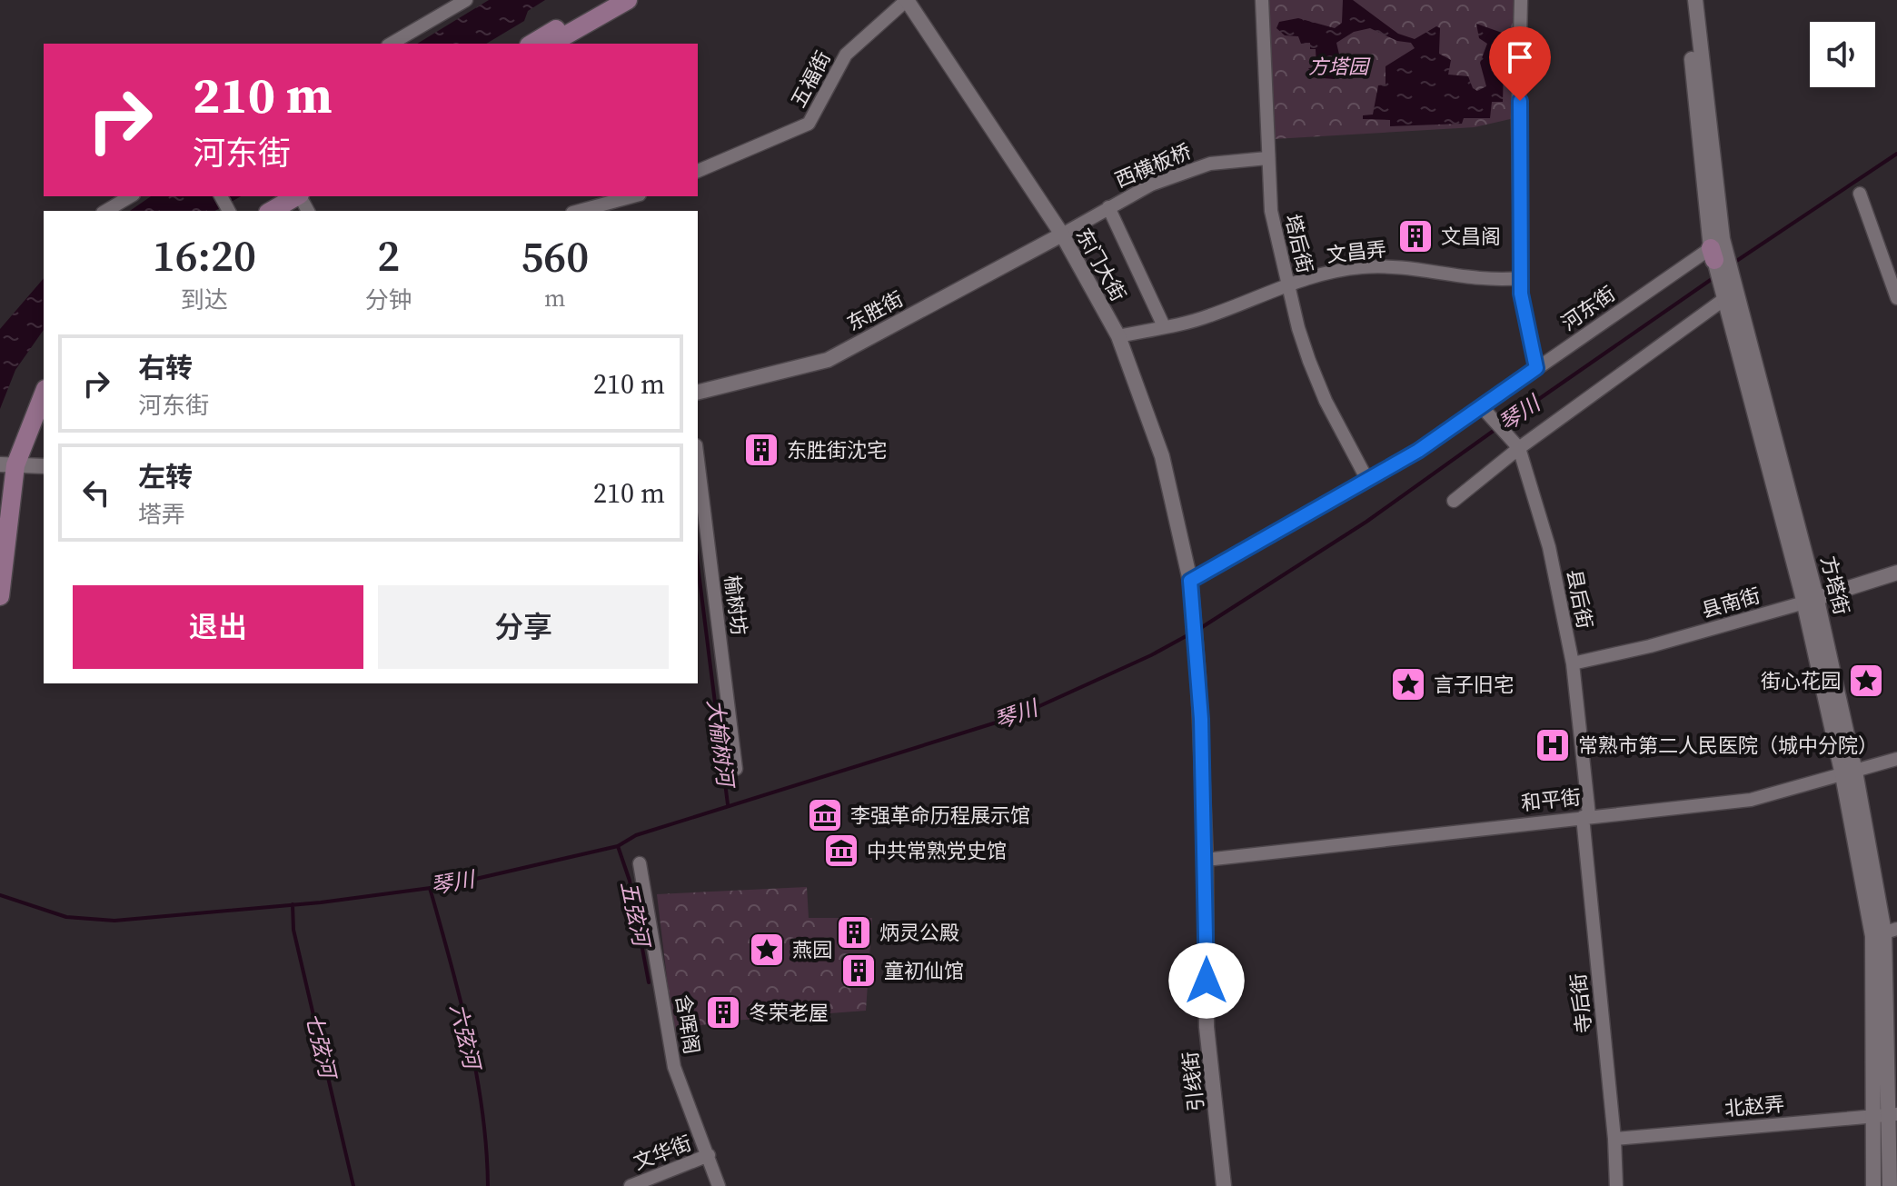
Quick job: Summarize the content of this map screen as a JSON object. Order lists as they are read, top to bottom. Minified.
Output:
{"streets":{"street":["五福街","西横板桥","塔后街","文昌弄","东门大街","河东街","东胜街","方塔街","县后街","县南街","榆树坊","和平街","寺后街","含晖阁","引线街","北赵弄","文华街"]},"crossings":[["五福街","东门大街"],["西横板桥","塔后街"],["西横板桥","东门大街"],["西横板桥","东胜街"],["塔后街","文昌弄"],["塔后街","河东街"],["文昌弄","东门大街"],["东门大街","河东街"],["东门大街","东胜街"],["东门大街","引线街"],["河东街","方塔街"],["河东街","县后街"],["河东街","引线街"],["方塔街","县南街"],["方塔街","和平街"],["方塔街","北赵弄"],["县后街","县南街"],["县后街","和平街"],["县后街","寺后街"],["和平街","寺后街"],["和平街","引线街"],["寺后街","北赵弄"],["含晖阁","文华街"]],"water":["琴川","大榆树河","五弦河","六弦河","七弦河"],"parks":["方塔园"],"places":{"building":["文昌阁","东胜街沈宅","炳灵公殿","童初仙馆","冬荣老屋"],"place":["街心花园","言子旧宅","燕园"],"hospital":["常熟市第二人民医院（城中分院）"],"museum":["李强革命历程展示馆","中共常熟党史馆"]},"page":{"turn":["210 m","河东街"],"eta":["16:20","到达","2","分钟","560","m"],"list":[{"name":"右转","note":"河东街","value":"210 m"},{"name":"左转","note":"塔弄","value":"210 m"}],"buttons":["退出","分享"]}}
